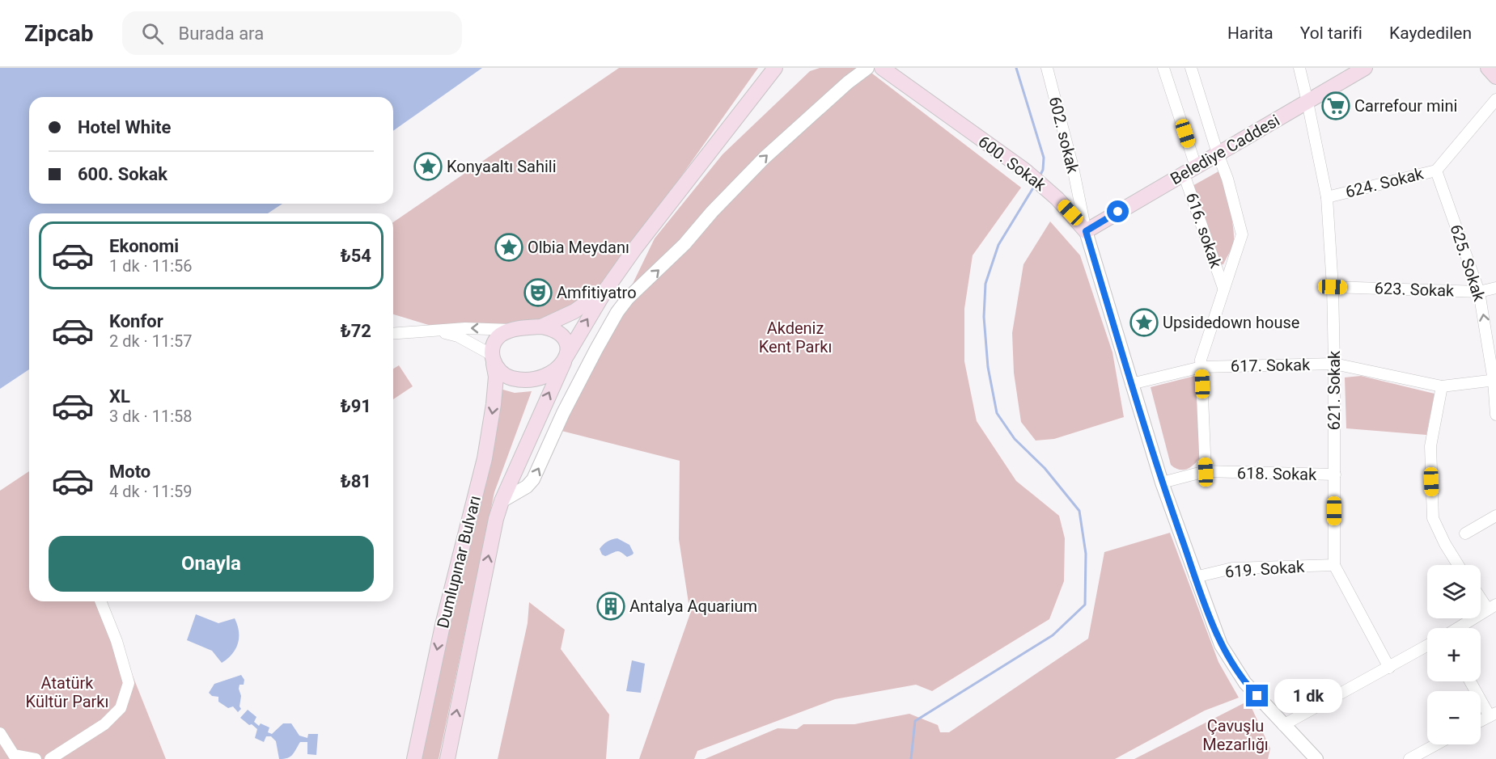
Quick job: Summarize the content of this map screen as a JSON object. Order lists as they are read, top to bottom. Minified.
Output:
{"streets":{"main road":["Belediye Caddesi","600. Sokak","Dumlupınar Bulvarı"],"street":["602. sokak","624. Sokak","616. sokak","625. Sokak","623. Sokak","617. Sokak","621. Sokak","618. Sokak","619. Sokak"]},"crossings":[["602. sokak","Belediye Caddesi"],["602. sokak","600. Sokak"],["Belediye Caddesi","600. Sokak"],["Belediye Caddesi","616. sokak"],["Belediye Caddesi","621. Sokak"],["600. Sokak","617. Sokak"],["600. Sokak","618. Sokak"],["600. Sokak","619. Sokak"],["624. Sokak","625. Sokak"],["624. Sokak","621. Sokak"],["616. sokak","617. Sokak"],["616. sokak","618. Sokak"],["625. Sokak","623. Sokak"],["625. Sokak","617. Sokak"],["623. Sokak","621. Sokak"],["617. Sokak","621. Sokak"],["621. Sokak","618. Sokak"],["621. Sokak","619. Sokak"]],"one_way":["625. Sokak"],"parks":["Akdeniz Kent Parkı","Atatürk Kültür Parkı","Çavuşlu Mezarlığı"],"places":{"supermarket":["Carrefour mini"],"place":["Konyaaltı Sahili","Olbia Meydanı","Upsidedown house"],"theatre":["Amfitiyatro"],"building":["Antalya Aquarium"]},"page":{"header":"Zipcab","search":"Burada ara","nav":["Harita","Yol tarifi","Kaydedilen"],"banner":["Hotel White","600. Sokak"],"list":[{"name":"Ekonomi","note":"1 dk · 11:56","value":"₺54"},{"name":"Konfor","note":"2 dk · 11:57","value":"₺72"},{"name":"XL","note":"3 dk · 11:58","value":"₺91"},{"name":"Moto","note":"4 dk · 11:59","value":"₺81"}],"buttons":"Onayla","map_buttons":["+","−"],"bubble":"1 dk"}}
